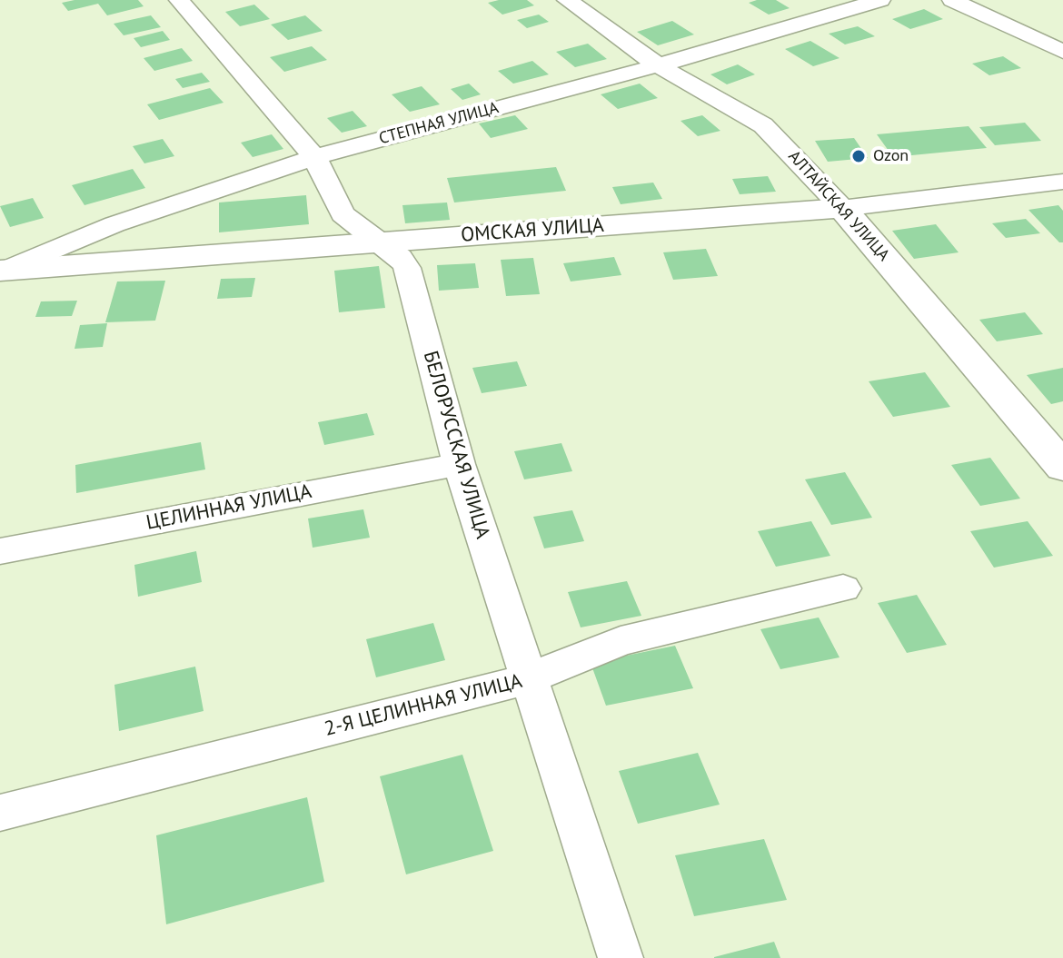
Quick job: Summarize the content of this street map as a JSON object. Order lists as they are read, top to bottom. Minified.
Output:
{"streets":{"street":["СТЕПНАЯ УЛИЦА","АЛТАЙСКАЯ УЛИЦА","ОМСКАЯ УЛИЦА","БЕЛОРУССКАЯ УЛИЦА","ЦЕЛИННАЯ УЛИЦА","2-Я ЦЕЛИННАЯ УЛИЦА"]},"crossings":[["СТЕПНАЯ УЛИЦА","АЛТАЙСКАЯ УЛИЦА"],["СТЕПНАЯ УЛИЦА","ОМСКАЯ УЛИЦА"],["СТЕПНАЯ УЛИЦА","БЕЛОРУССКАЯ УЛИЦА"],["АЛТАЙСКАЯ УЛИЦА","ОМСКАЯ УЛИЦА"],["ОМСКАЯ УЛИЦА","БЕЛОРУССКАЯ УЛИЦА"],["БЕЛОРУССКАЯ УЛИЦА","ЦЕЛИННАЯ УЛИЦА"],["БЕЛОРУССКАЯ УЛИЦА","2-Я ЦЕЛИННАЯ УЛИЦА"]],"places":["Ozon"]}
